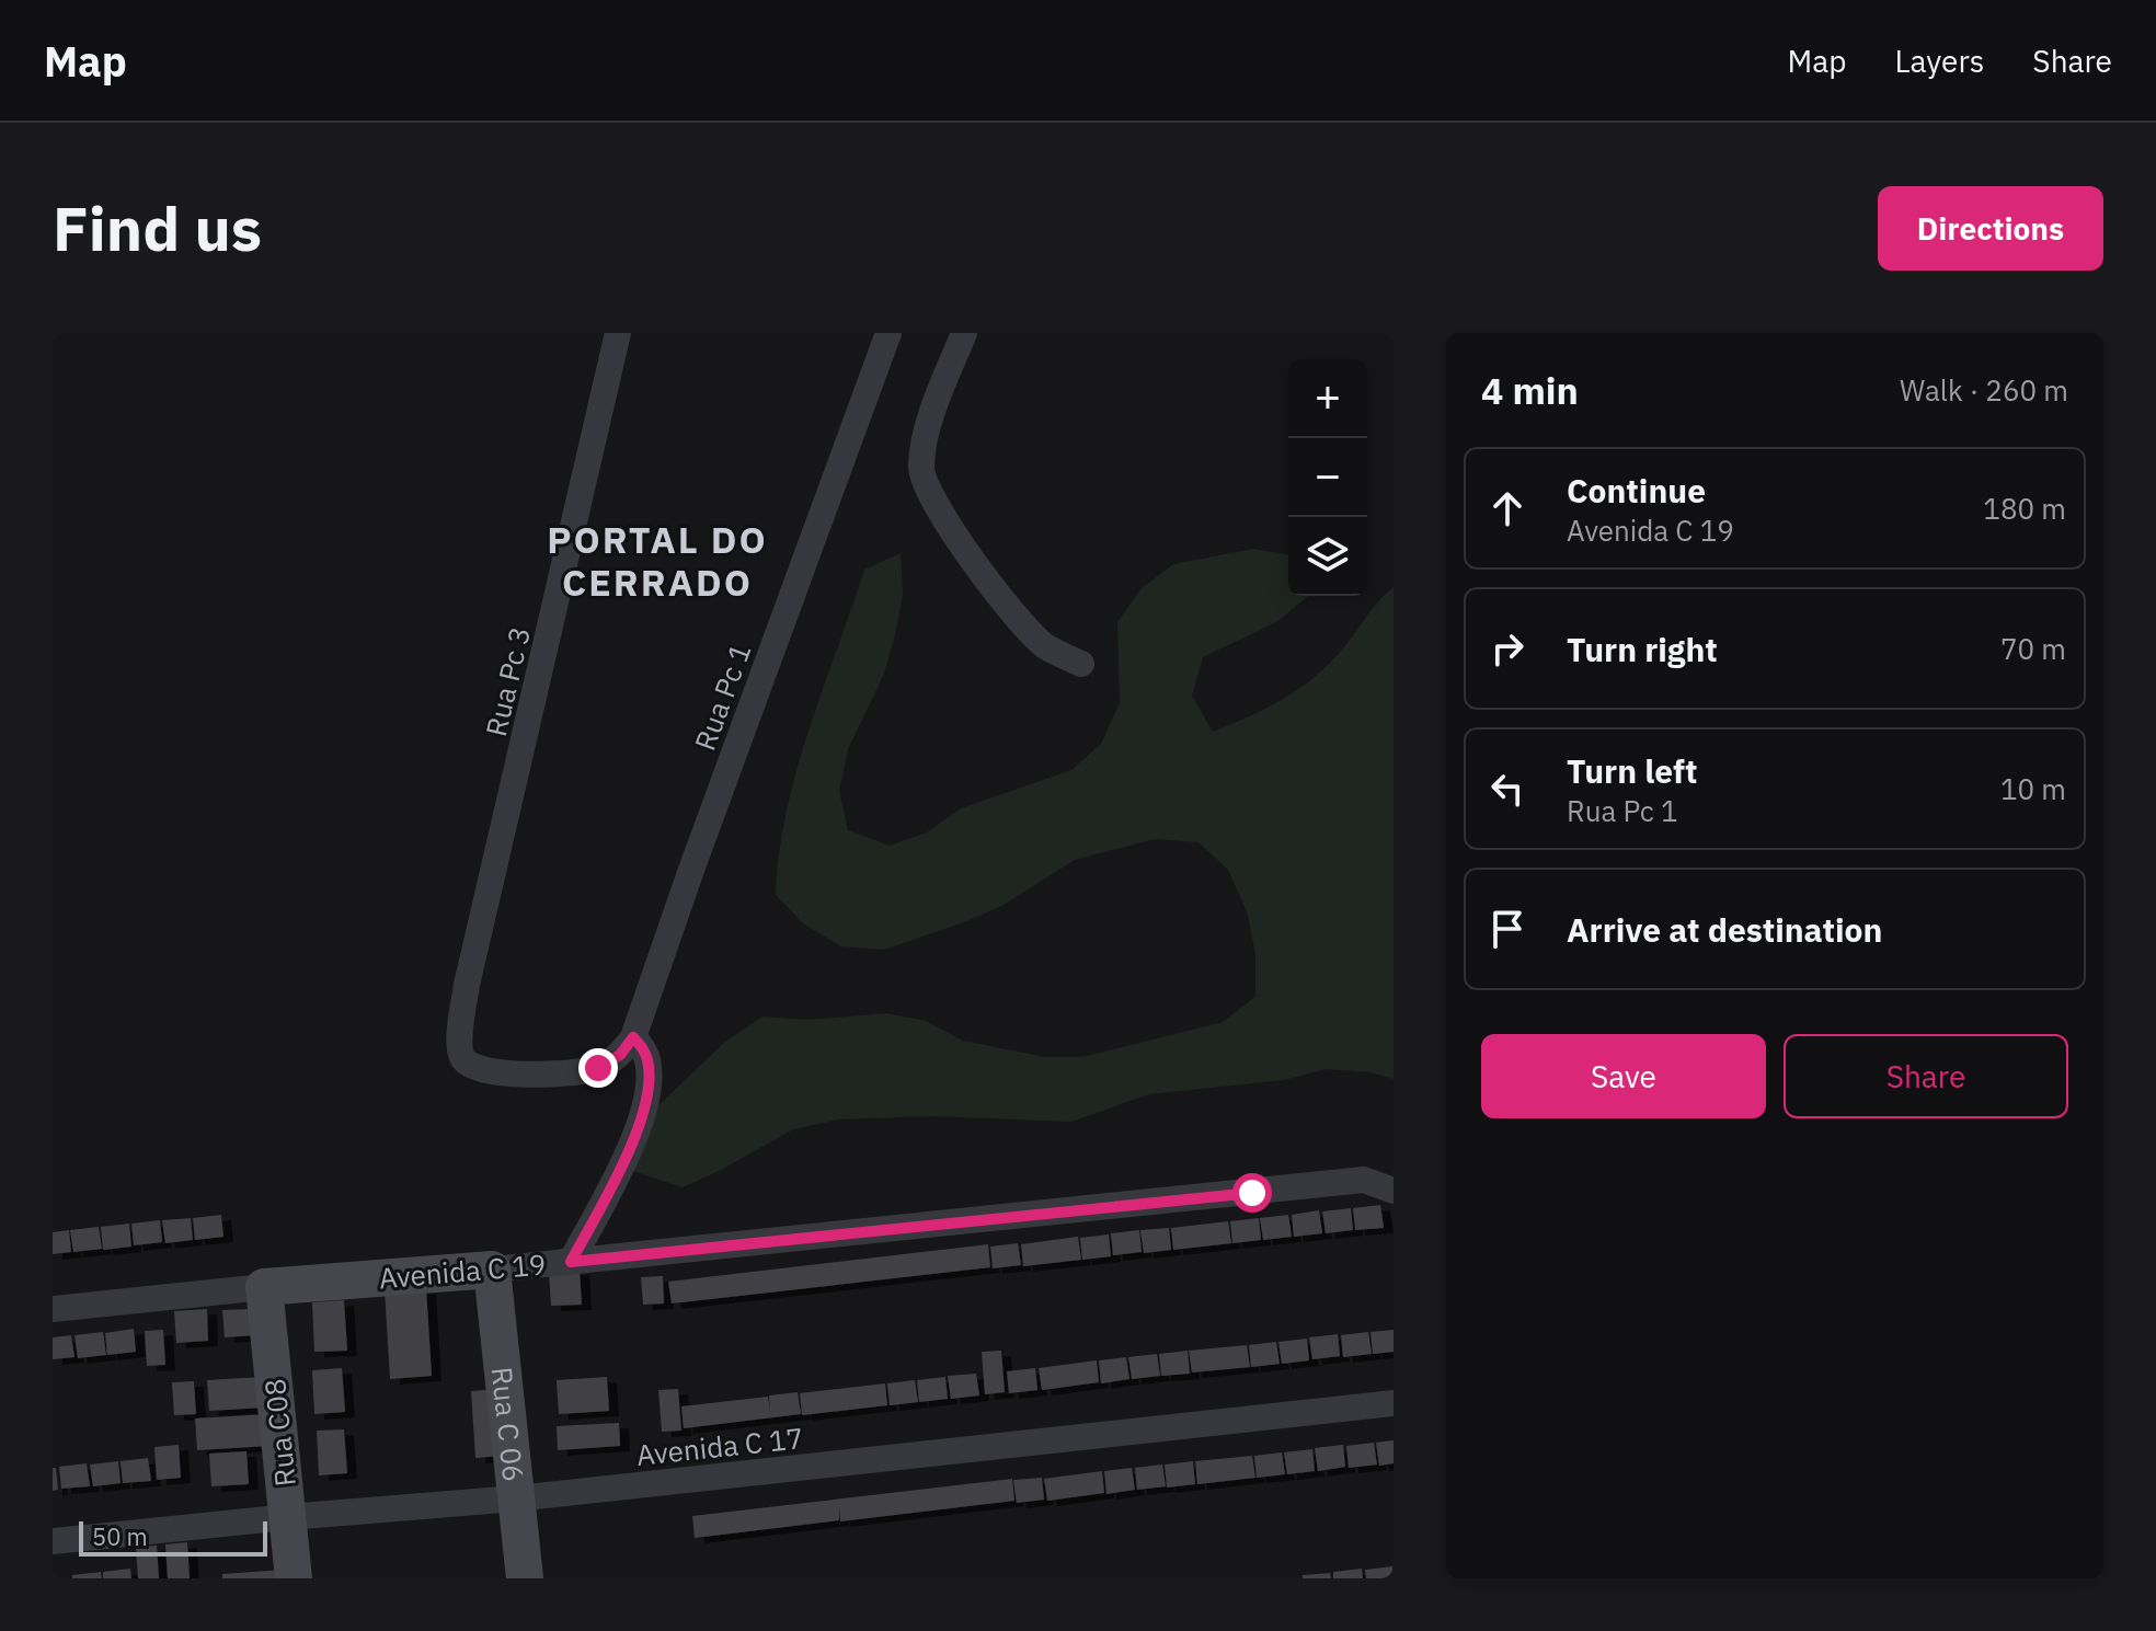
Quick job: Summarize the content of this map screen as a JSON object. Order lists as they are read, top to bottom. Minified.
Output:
{"streets":{"street":["Rua Pc 3","Rua Pc 1","Avenida C 19","Rua C 06","Rua C08","Avenida C 17"]},"crossings":[["Rua Pc 3","Rua Pc 1"],["Avenida C 19","Rua C 06"],["Avenida C 19","Rua C08"],["Rua C 06","Avenida C 17"],["Rua C08","Avenida C 17"]],"districts":["PORTAL DO CERRADO"],"scale_bar":"50 m","page":{"header":"Map","nav":["Map","Layers","Share"],"buttons":["Directions",["Save","Share"]],"title":"Find us","heading":["4 min","Walk · 260 m"],"map_buttons":["+","−"],"list":[["Continue","Avenida C 19","180 m"],["Turn right","70 m"],["Turn left","Rua Pc 1","10 m"],"Arrive at destination"],"scale":"50 m"}}
